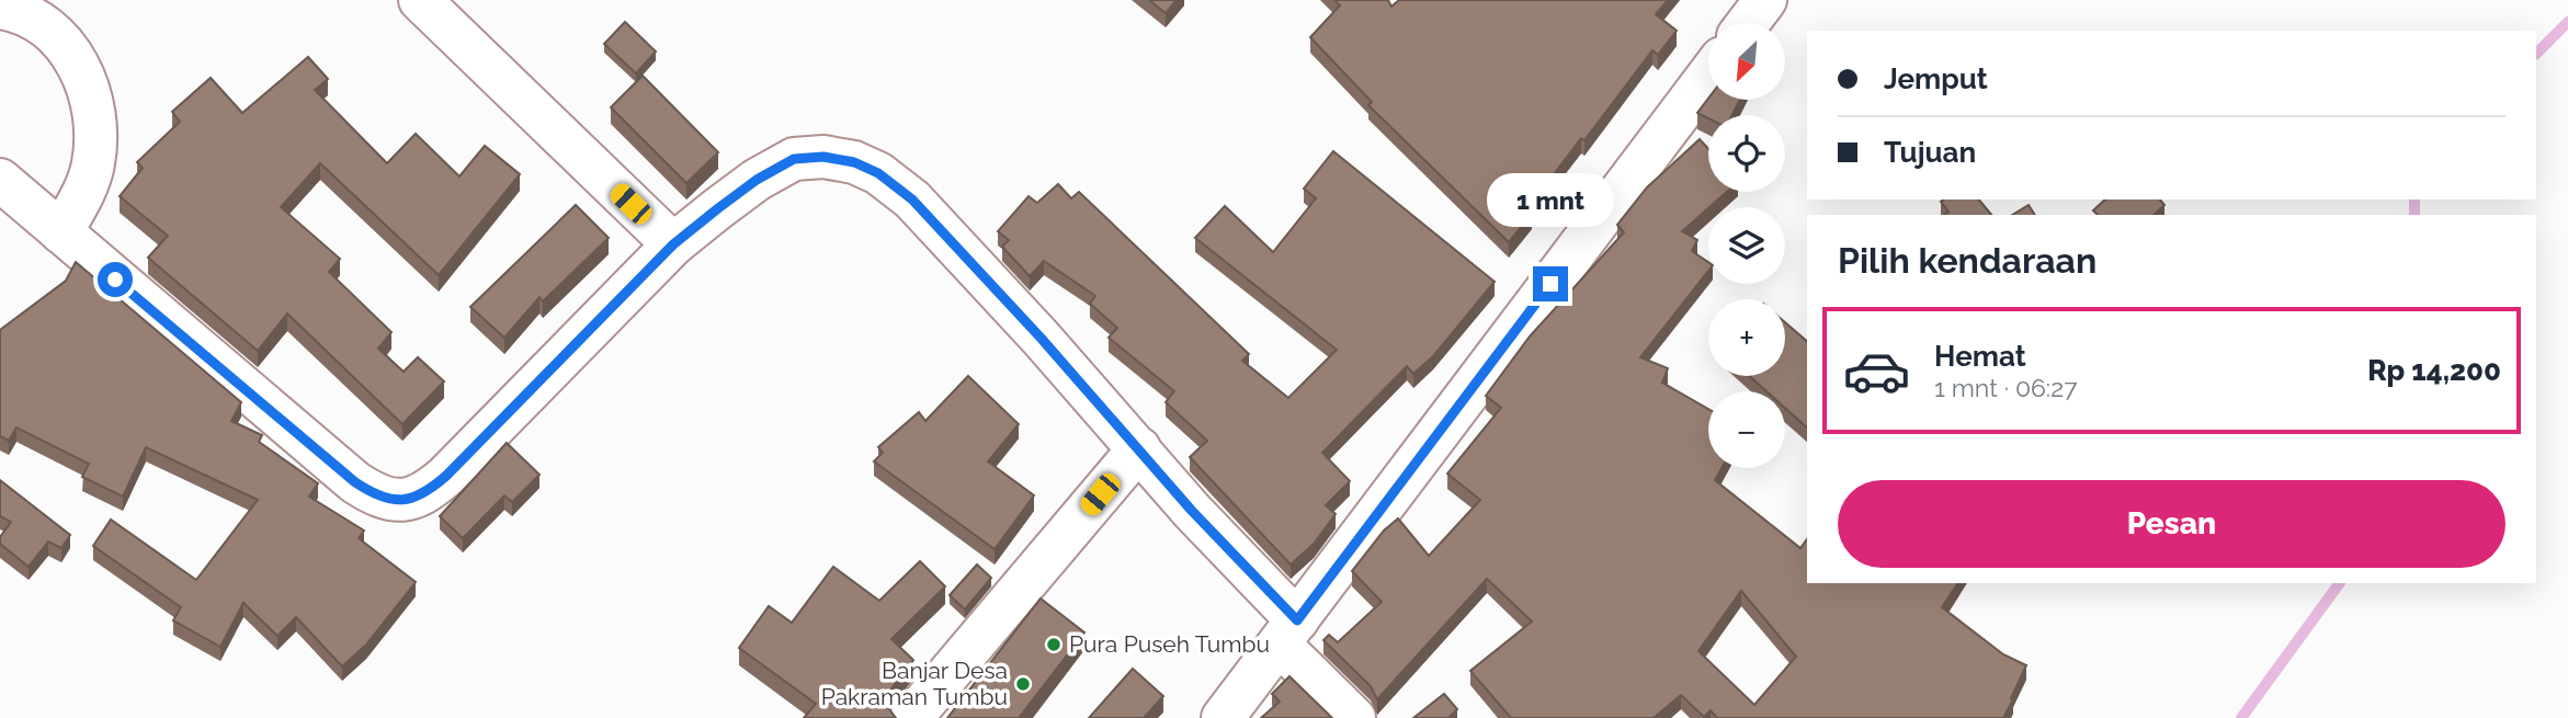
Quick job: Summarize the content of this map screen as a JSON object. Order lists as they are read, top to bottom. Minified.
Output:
{"places":["Pura Puseh Tumbu","Banjar Desa Pakraman Tumbu"],"north":"bottom left","page":{"map_buttons":["+","−"],"banner":["Jemput","Tujuan"],"bubble":"1 mnt","heading":"Pilih kendaraan","list":[{"name":"Hemat","note":"1 mnt · 06:27","value":"Rp 14,200"}],"buttons":"Pesan"}}
